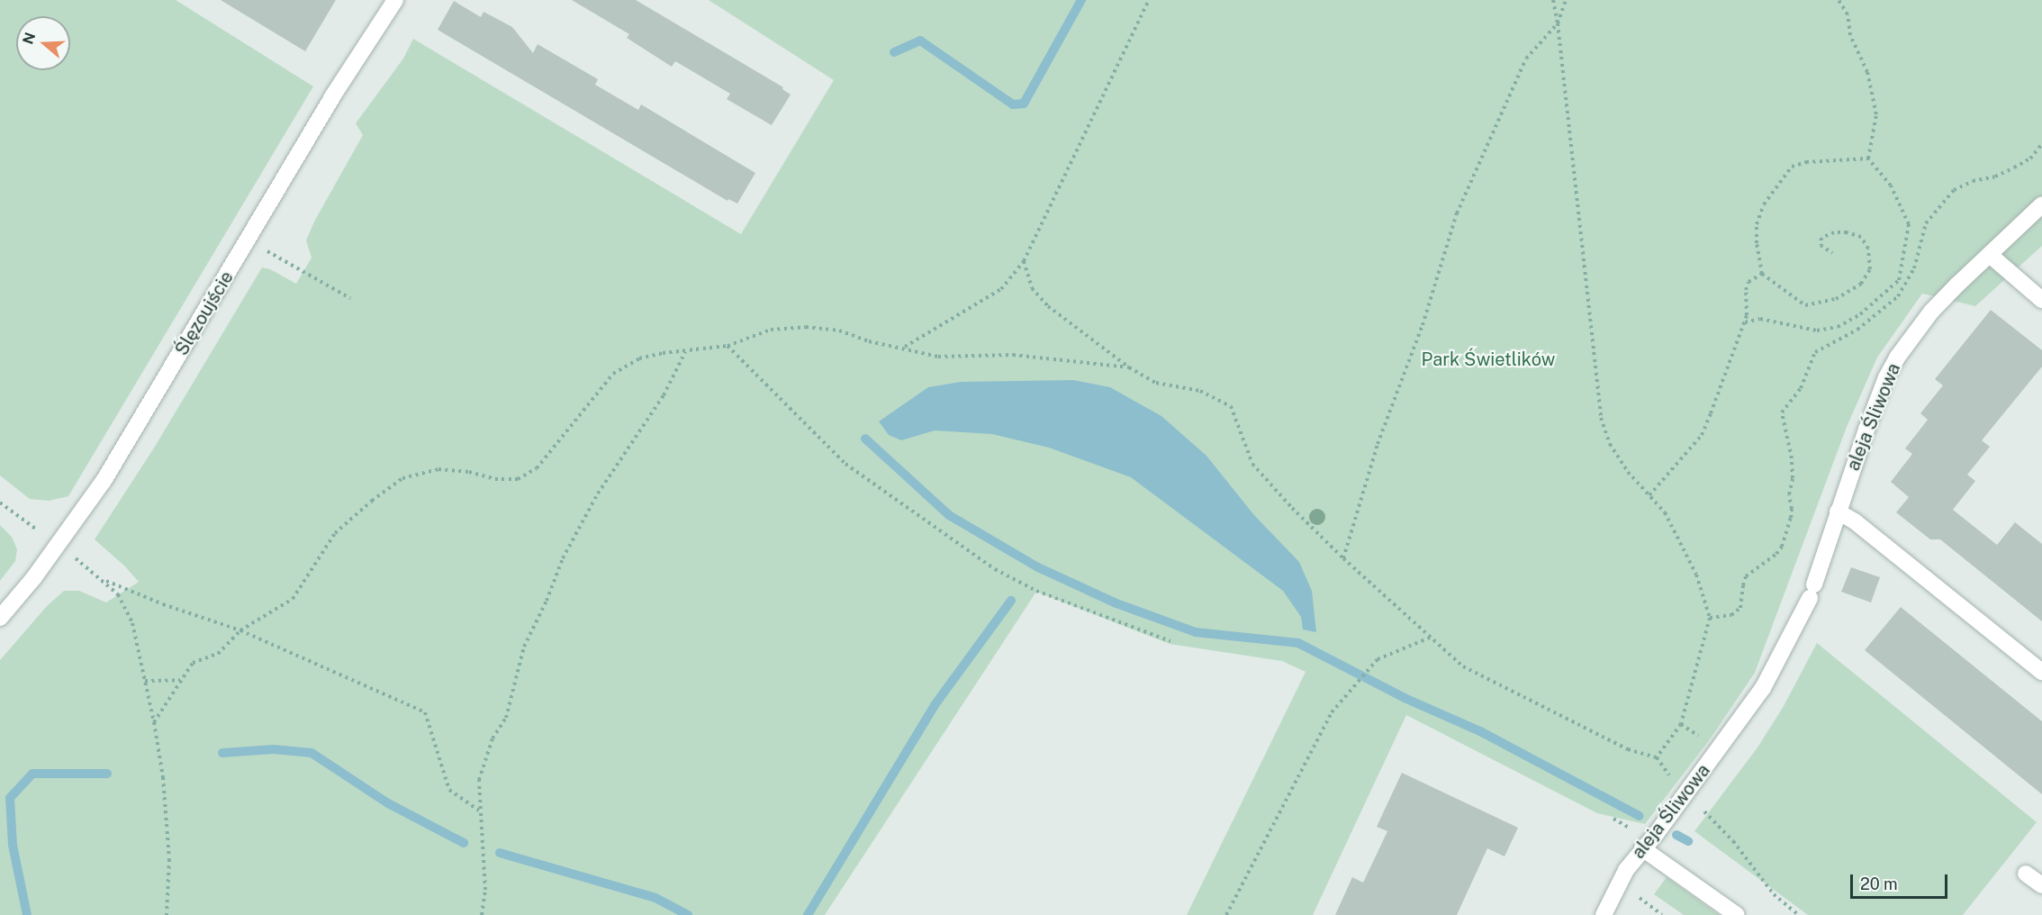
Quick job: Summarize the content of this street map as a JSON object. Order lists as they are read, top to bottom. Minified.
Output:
{"streets":{"street":["Ślęzoujście","aleja Śliwowa"]},"parks":["Park Świetlików"],"scale_bar":"20 m","north":"left"}
